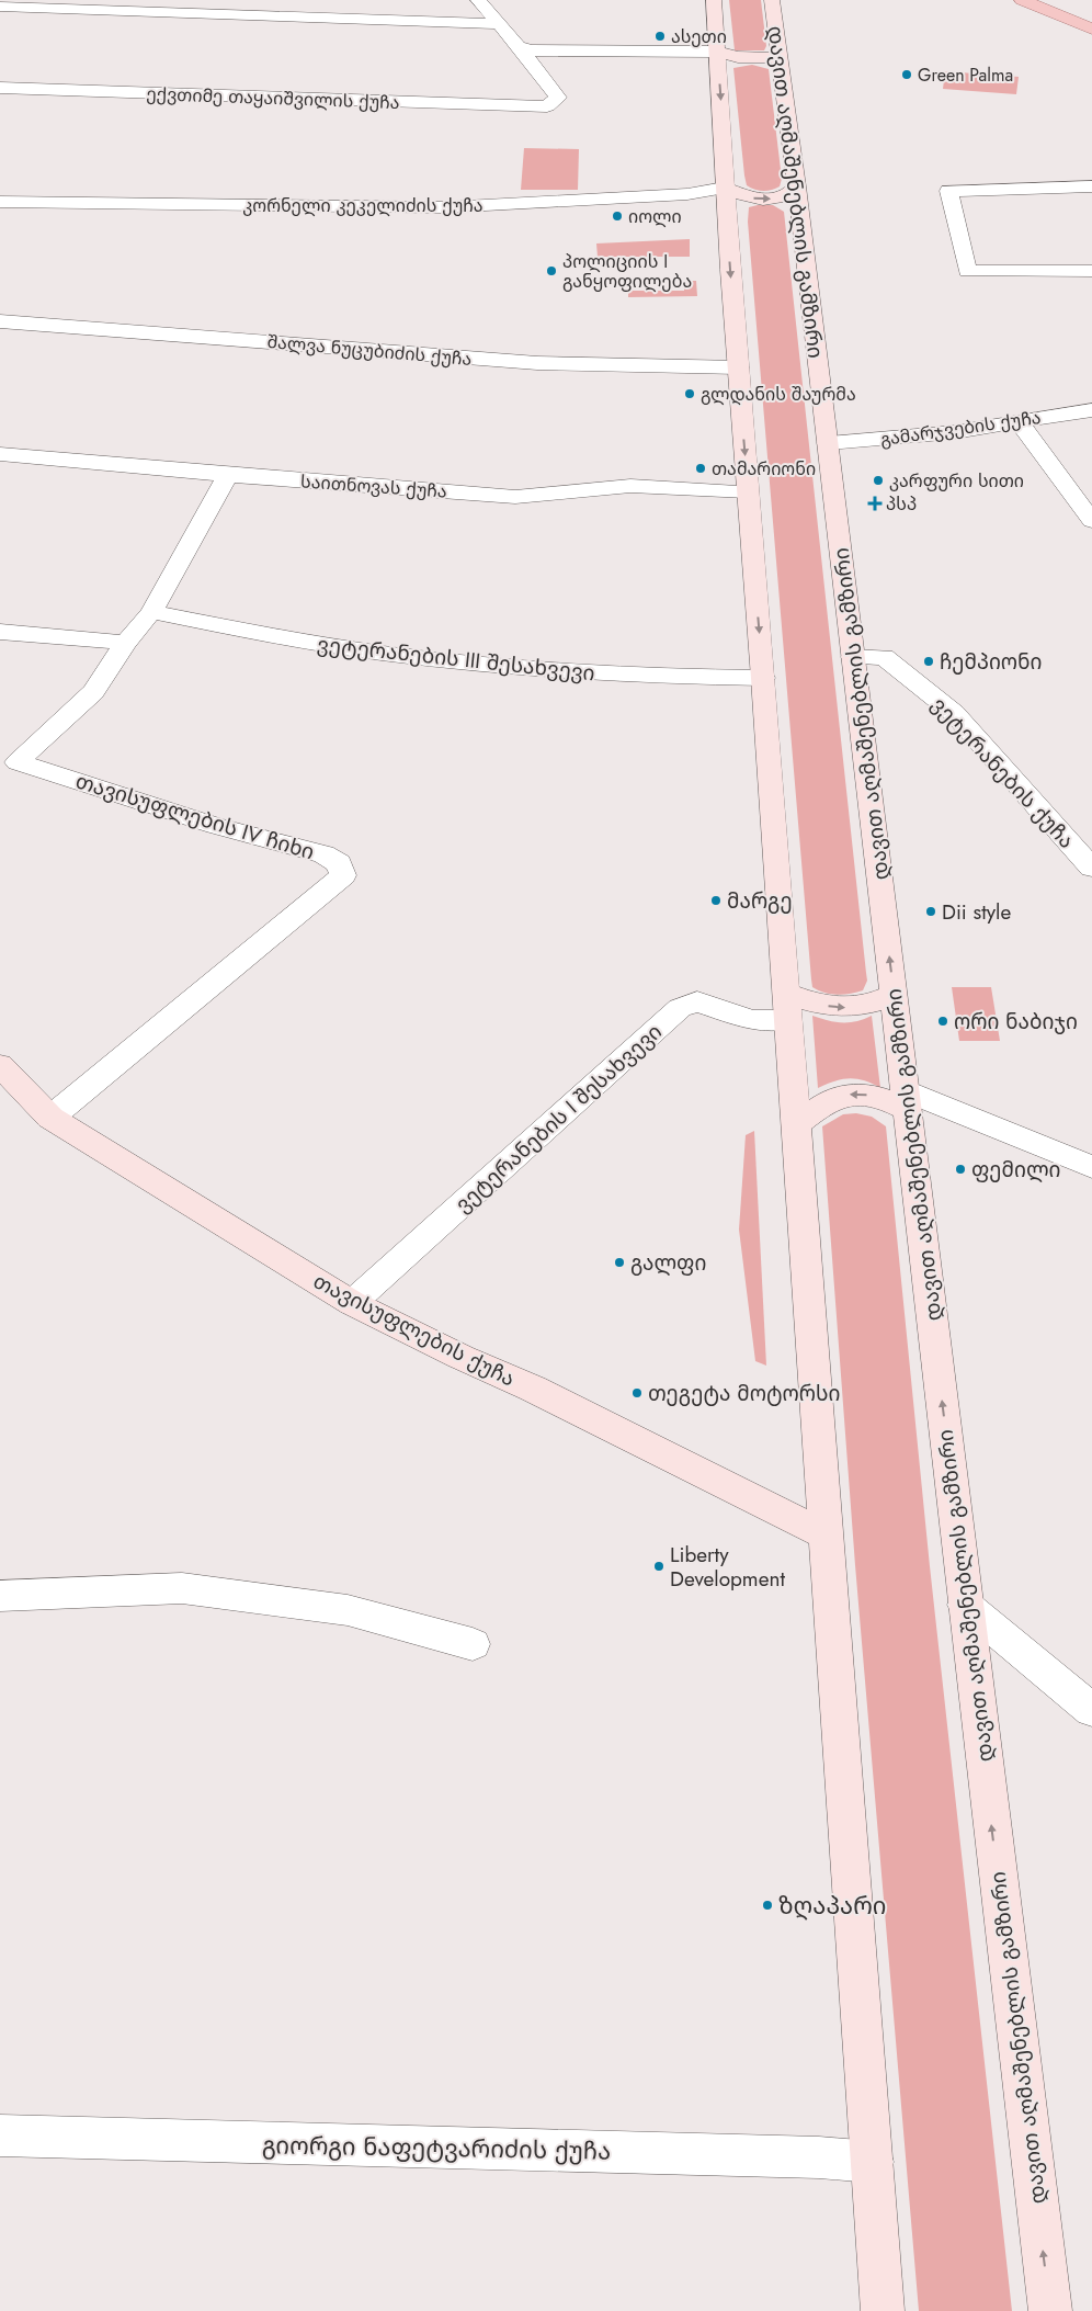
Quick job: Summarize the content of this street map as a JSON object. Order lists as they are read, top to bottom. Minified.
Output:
{"streets":{"main road":["დავით აღმაშენებლის გამზირი","თავისუფლების ქუჩა"],"street":["ექვთიმე თაყაიშვილის ქუჩა","კორნელი კეკელიძის ქუჩა","შალვა ნუცუბიძის ქუჩა","გამარჯვების ქუჩა","საითნოვას ქუჩა","ვეტერანების III შესახვევი","ვეტერანების ქუჩა","თავისუფლების IV ჩიხი","ვეტერანების I შესახვევი","გიორგი ნაფეტვარიძის ქუჩა"]},"crossings":[["დავით აღმაშენებლის გამზირი","გამარჯვების ქუჩა"],["დავით აღმაშენებლის გამზირი","ვეტერანების ქუჩა"],["საითნოვას ქუჩა","თავისუფლების IV ჩიხი"],["ვეტერანების III შესახვევი","თავისუფლების IV ჩიხი"],["თავისუფლების IV ჩიხი","თავისუფლების ქუჩა"],["ვეტერანების I შესახვევი","თავისუფლების ქუჩა"]],"places":{"other":["ასეთი","Green Palma","იოლი","პოლიციის I განყოფილება","გლდანის შაურმა","თამარიონი","კარფური სითი","ჩემპიონი","მარგე","Dii style","ორი ნაბიჯი","ფემილი","გალფი","თეგეტა მოტორსი","Liberty Development","ზღაპარი"],"health":["პსპ"]}}
